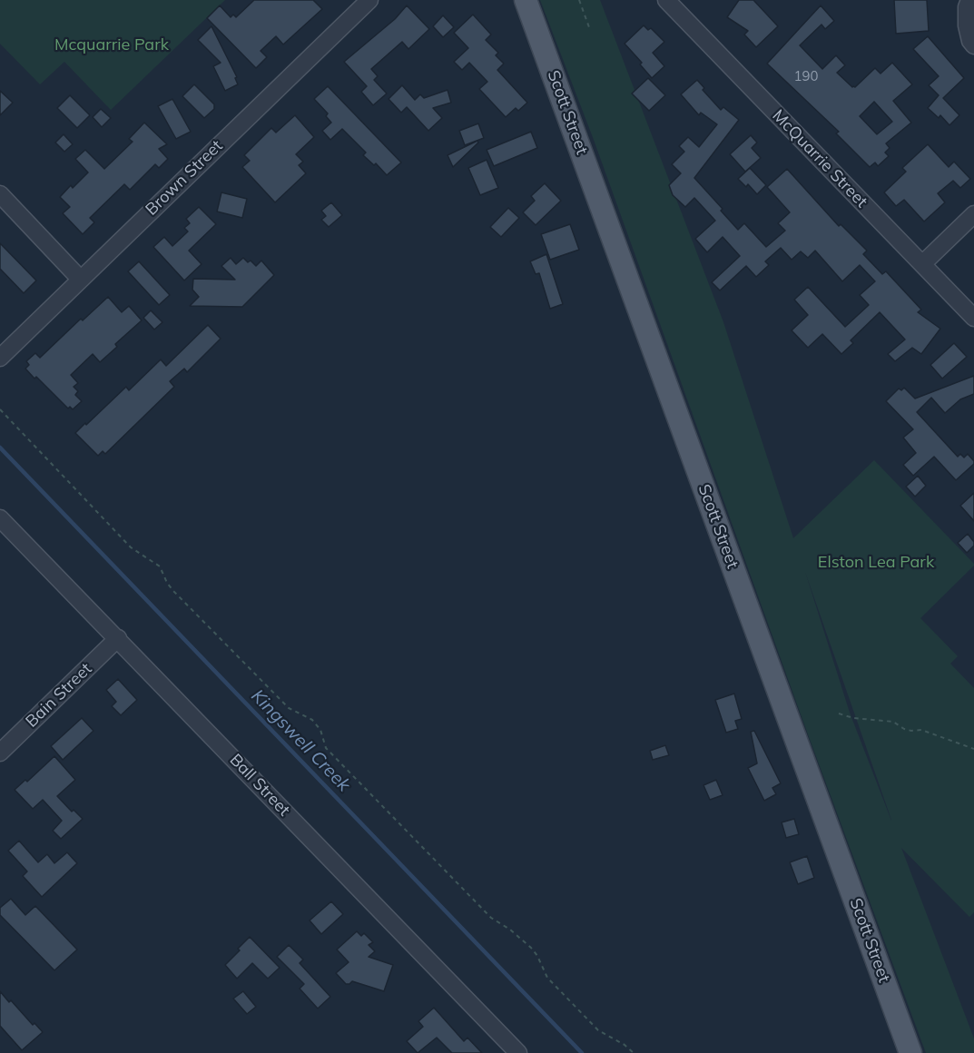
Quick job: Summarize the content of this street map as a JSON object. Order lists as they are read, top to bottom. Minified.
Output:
{"streets":{"main road":["Scott Street"],"street":["McQuarrie Street","Brown Street","Bain Street","Ball Street"]},"crossings":[["Bain Street","Ball Street"]],"water":["Kingswell Creek"],"parks":["Mcquarrie Park","Elston Lea Park"],"house_numbers":["190"]}
